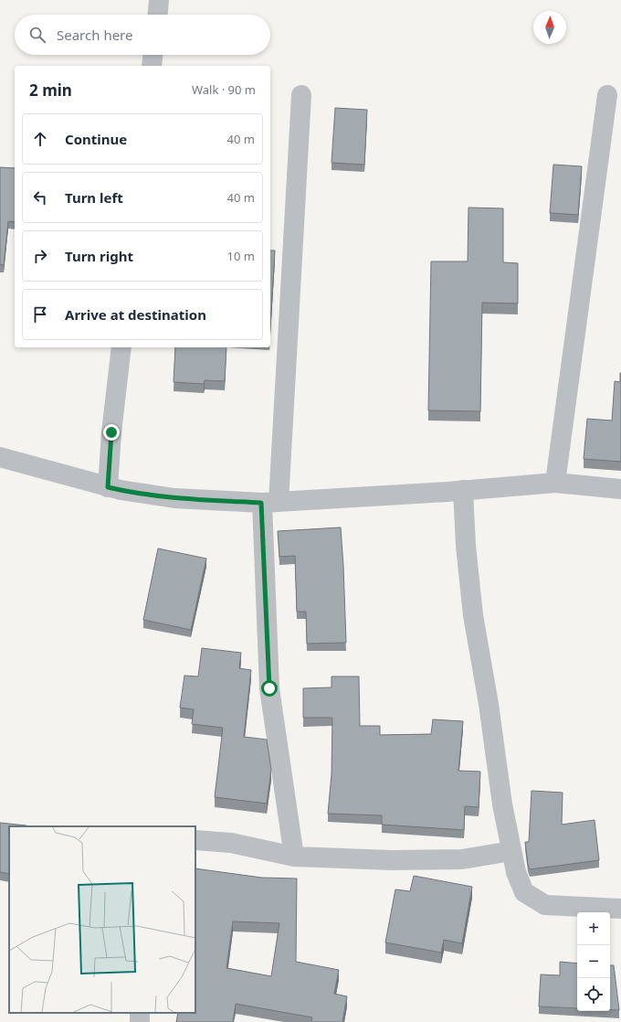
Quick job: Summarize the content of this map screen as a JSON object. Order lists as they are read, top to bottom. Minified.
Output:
{"north":"top","page":{"search":"Search here","heading":["2 min","Walk · 90 m"],"list":[["Continue","40 m"],["Turn left","40 m"],["Turn right","10 m"],"Arrive at destination"],"map_buttons":["+","−"]}}
